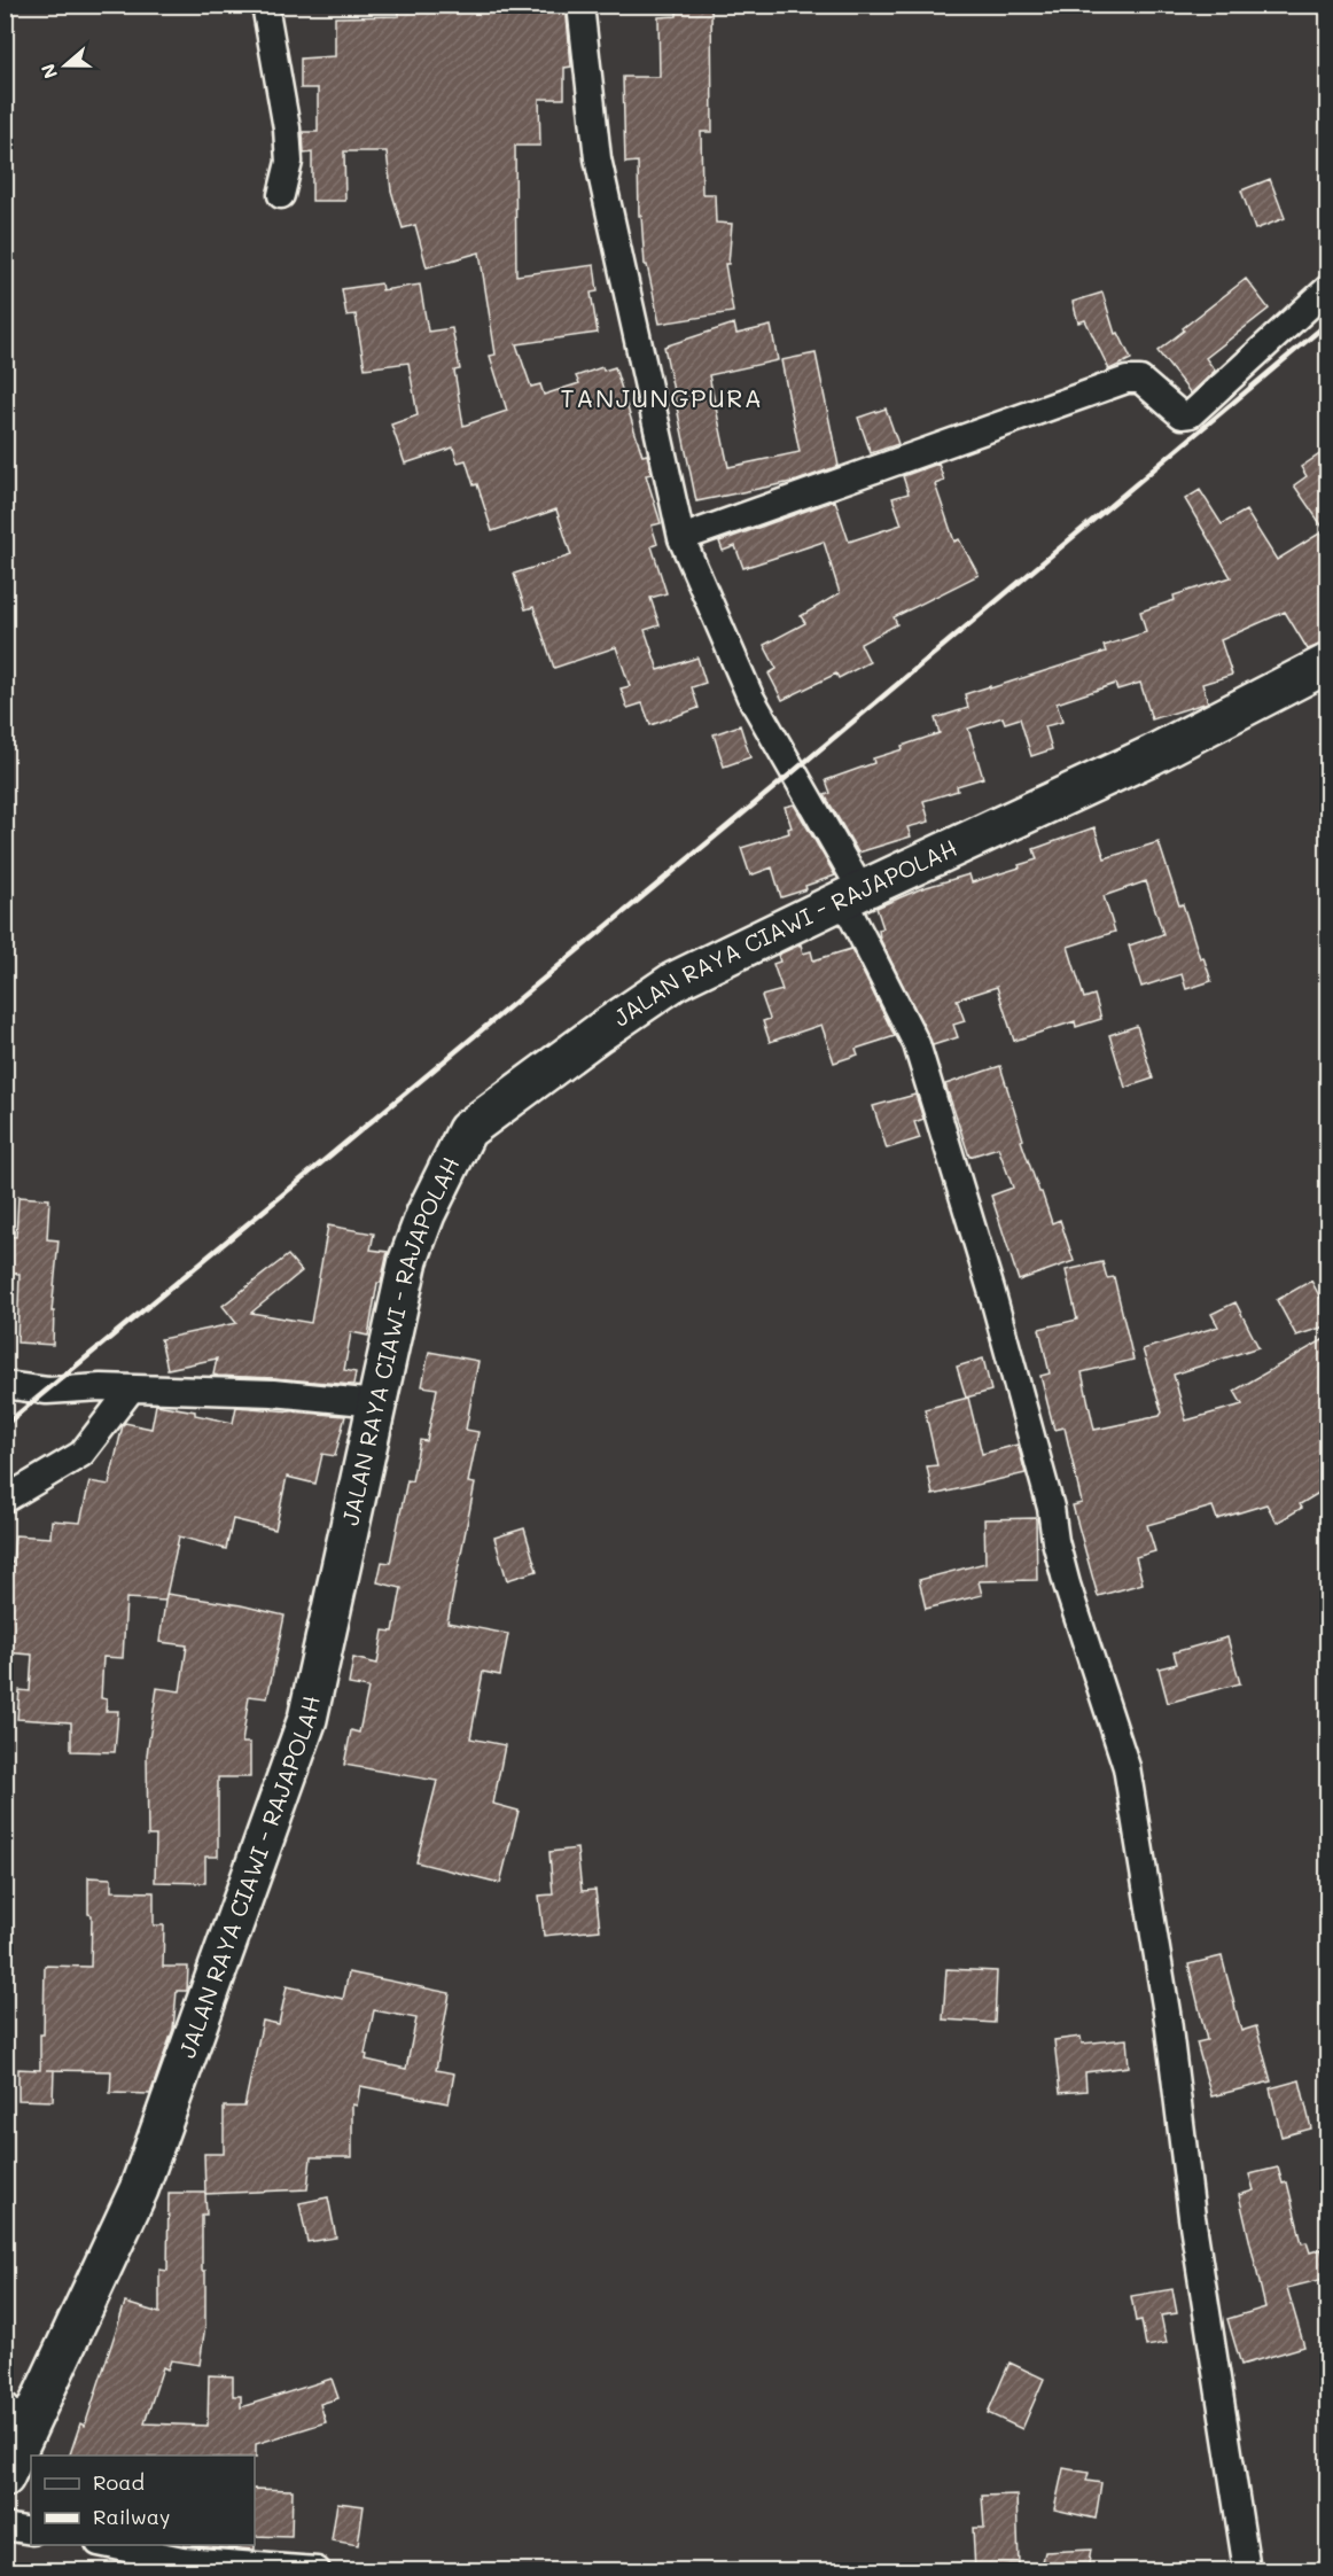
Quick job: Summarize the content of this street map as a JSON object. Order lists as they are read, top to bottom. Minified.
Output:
{"streets":{"highway":["JALAN RAYA CIAWI - RAJAPOLAH"]},"districts":["TANJUNGPURA"],"legend":["Road","Railway"],"north":"left"}
